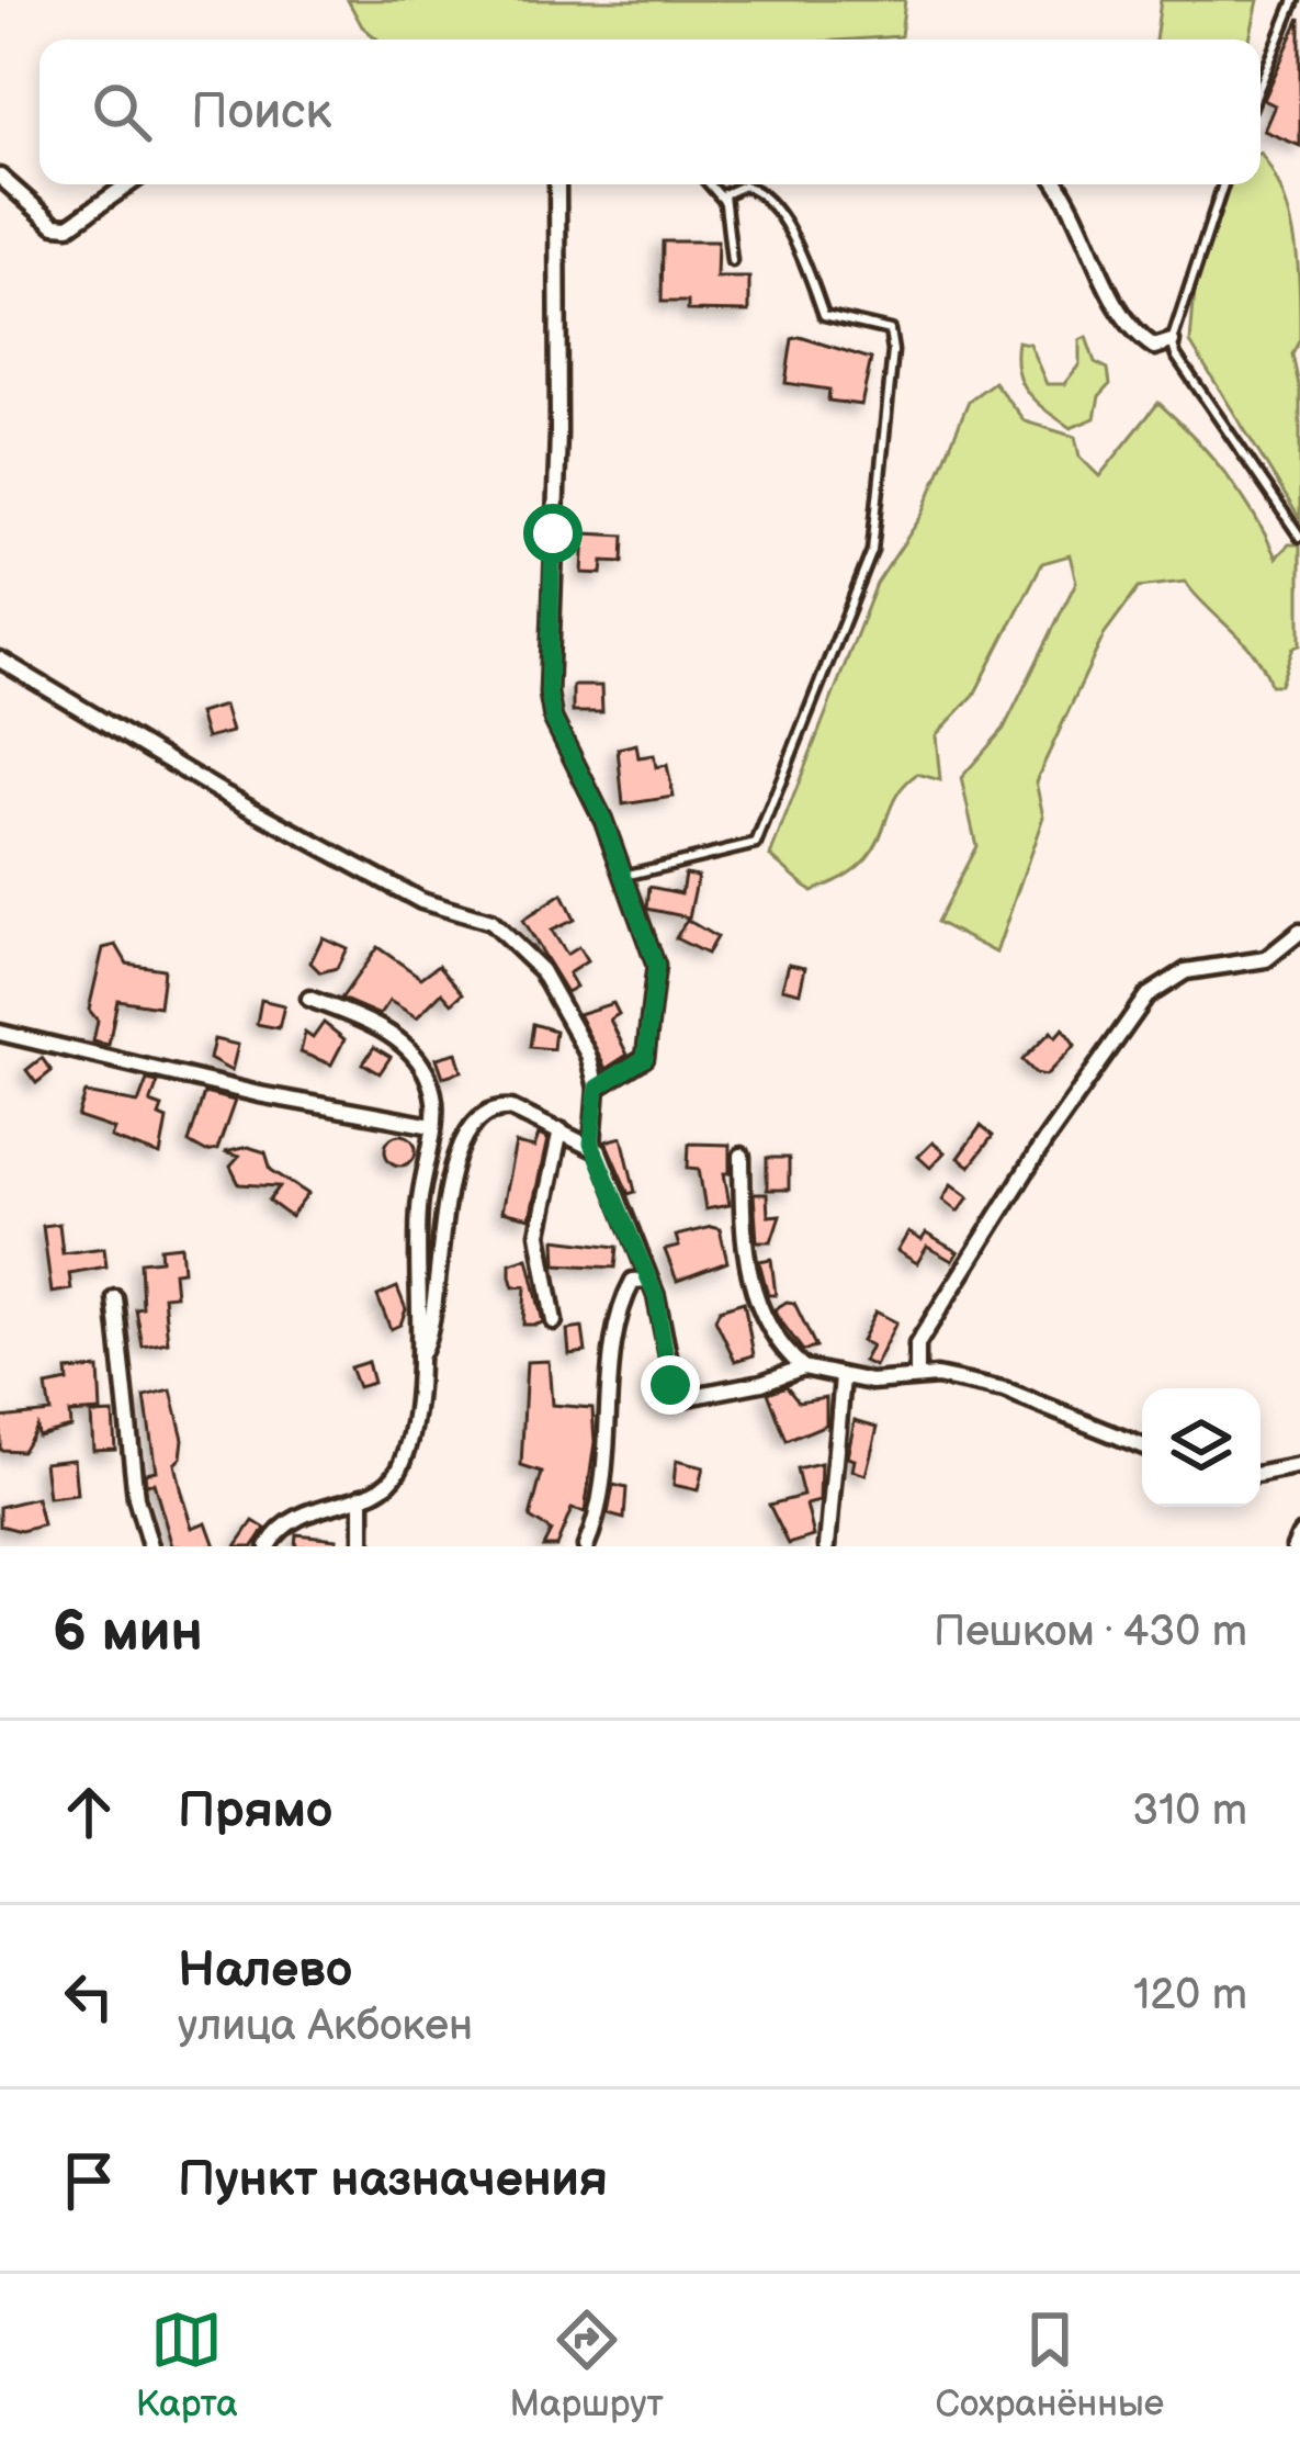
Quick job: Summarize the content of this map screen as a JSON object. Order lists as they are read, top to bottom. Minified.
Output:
{"page":{"search":"Поиск","heading":["6 мин","Пешком · 430 m"],"list":[["Прямо","310 m"],["Налево","улица Акбокен","120 m"],"Пункт назначения"],"nav":["Карта","Маршрут","Сохранённые"]}}
